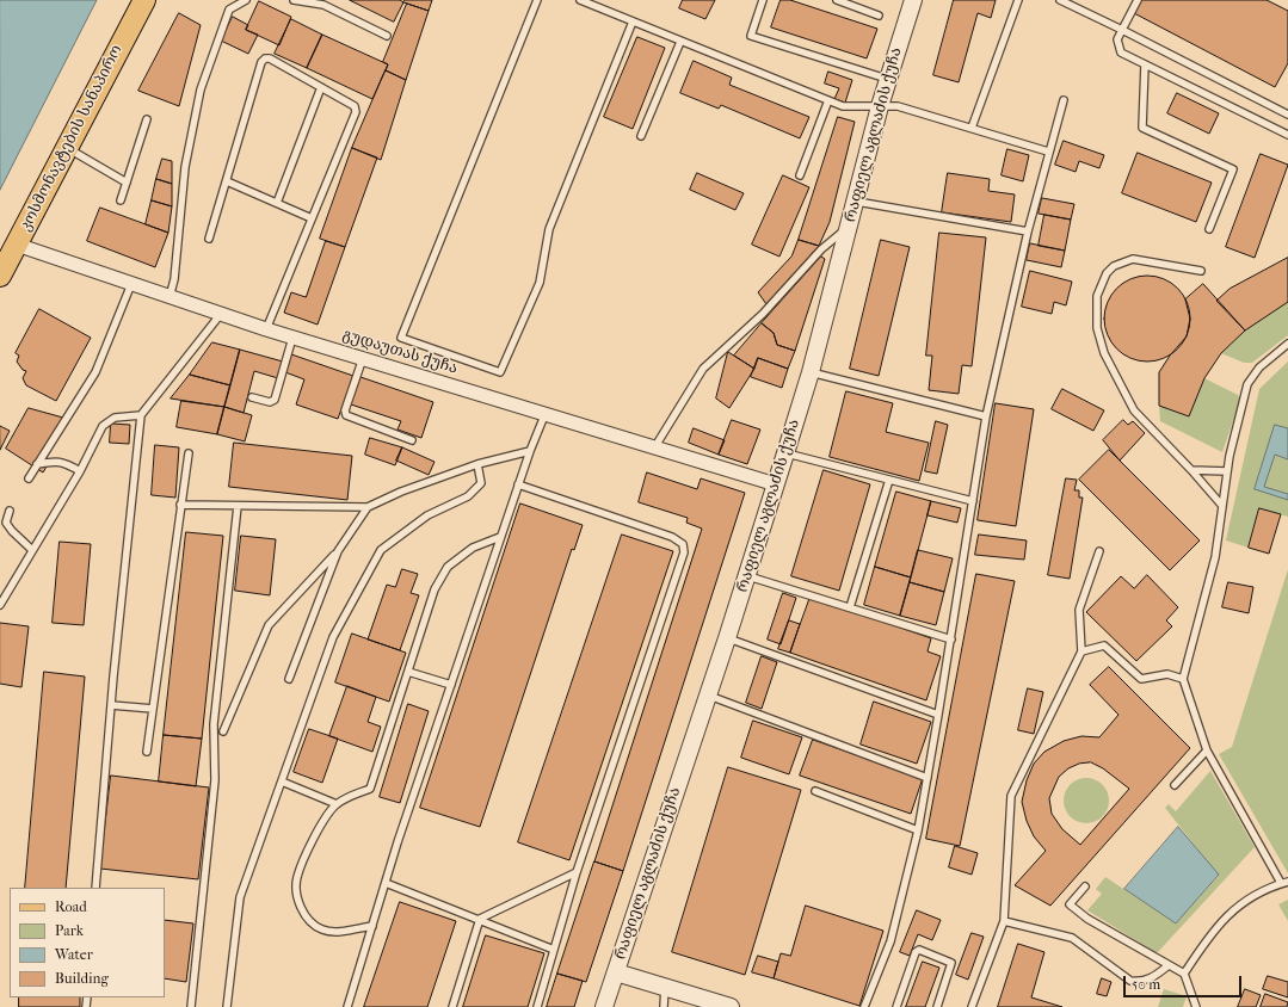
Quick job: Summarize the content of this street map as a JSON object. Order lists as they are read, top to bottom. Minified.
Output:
{"streets":{"main road":["კოსმონავტების სანაპირო"],"street":["რაფიელ აგლაძის ქუჩა","გუდაუთას ქუჩა"]},"crossings":[["რაფიელ აგლაძის ქუჩა","გუდაუთას ქუჩა"],["კოსმონავტების სანაპირო","გუდაუთას ქუჩა"]],"legend":["Road","Park","Water","Building"],"scale_bar":"50 m"}
